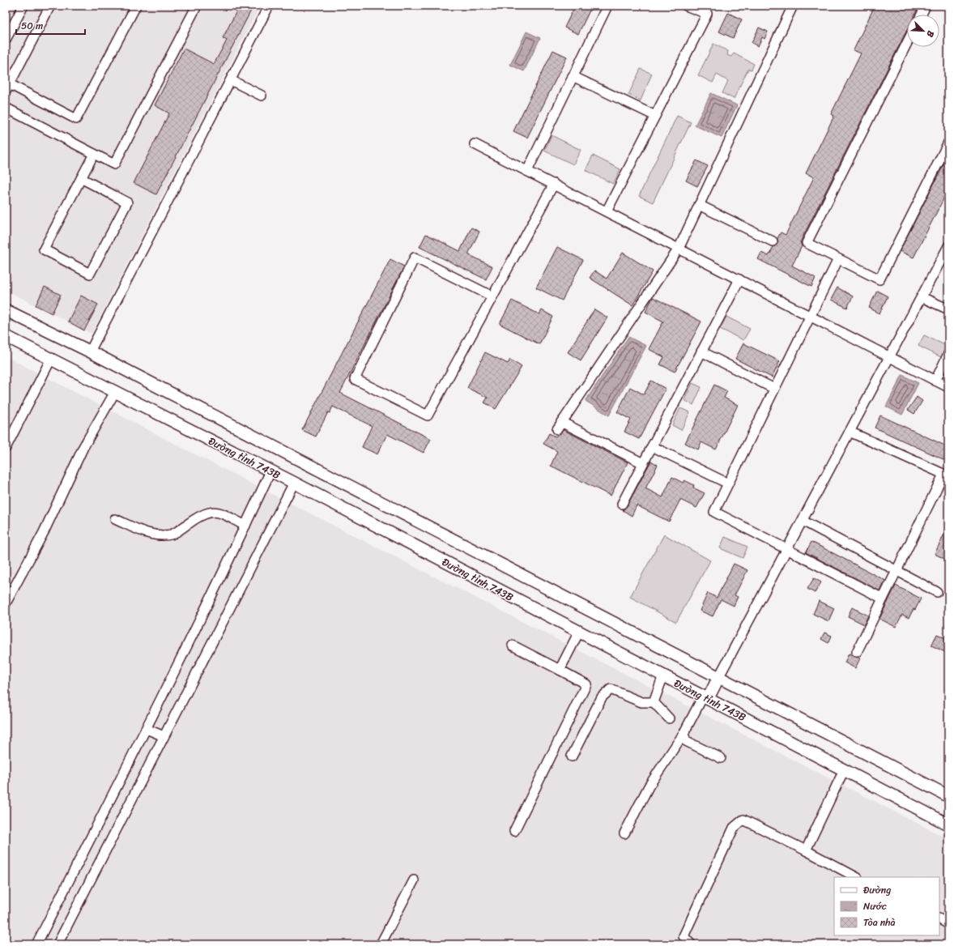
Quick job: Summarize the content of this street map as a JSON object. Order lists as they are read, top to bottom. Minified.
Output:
{"streets":{"main road":["Đường tỉnh 743B"]},"legend":["Đường","Nước","Tòa nhà"],"scale_bar":"50 m","north":"bottom right"}
